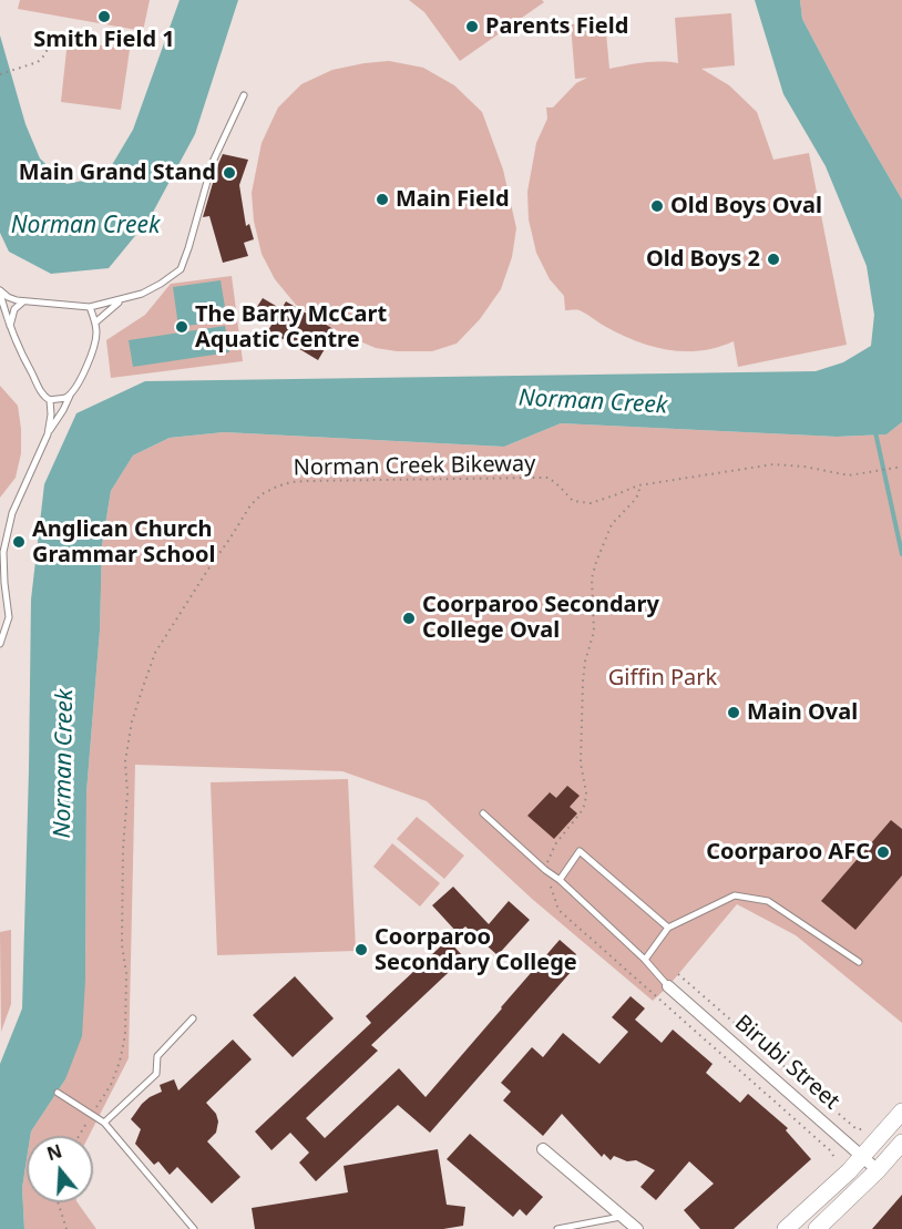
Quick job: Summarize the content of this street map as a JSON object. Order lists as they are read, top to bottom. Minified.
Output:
{"streets":{"street":["Birubi Street"],"path":["Norman Creek Bikeway"]},"water":["Norman Creek"],"parks":["Giffin Park"],"places":["Smith Field 1","Parents Field","Main Grand Stand","Main Field","Old Boys Oval","Old Boys 2","The Barry McCart Aquatic Centre","Anglican Church Grammar School","Coorparoo Secondary College Oval","Main Oval","Coorparoo AFC","Coorparoo Secondary College"],"north":"top"}
